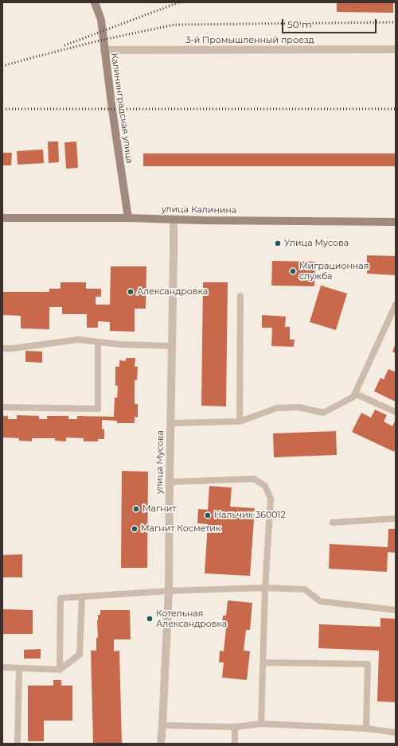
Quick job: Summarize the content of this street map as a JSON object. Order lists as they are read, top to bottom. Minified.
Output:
{"streets":{"main road":["Калининградская улица","улица Калинина"],"street":["3-й Промышленный проезд","улица Мусова"]},"crossings":[["3-й Промышленный проезд","Калининградская улица"],["Калининградская улица","улица Калинина"],["улица Калинина","улица Мусова"]],"places":["Улица Мусова","Миграционная служба","Александровка","Магнит","Нальчик 360012","Магнит Косметик","Котельная Александровка"],"scale_bar":"50 m"}
